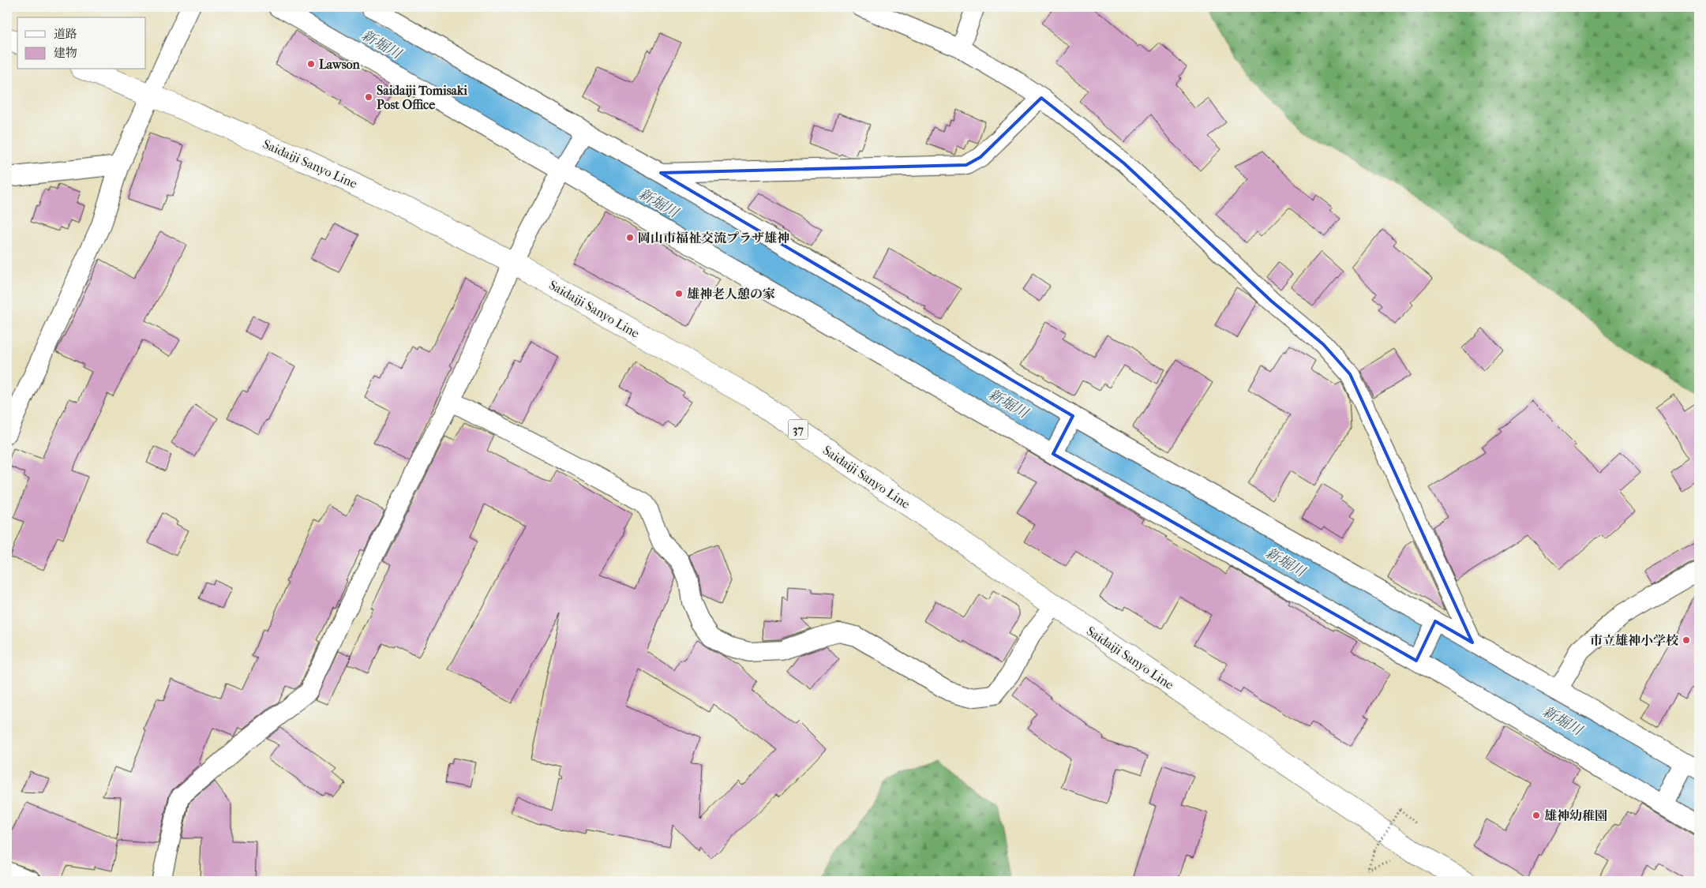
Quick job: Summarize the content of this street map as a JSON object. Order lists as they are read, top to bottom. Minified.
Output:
{"streets":{"main road":["Saidaiji Sanyo Line","37"]},"water":["新堀川"],"places":["Lawson","Saidaiji Tomisaki Post Office","岡山市福祉交流プラザ雄神","雄神老人憩の家","市立雄神小学校","雄神幼稚園"],"legend":["道路","建物"]}
